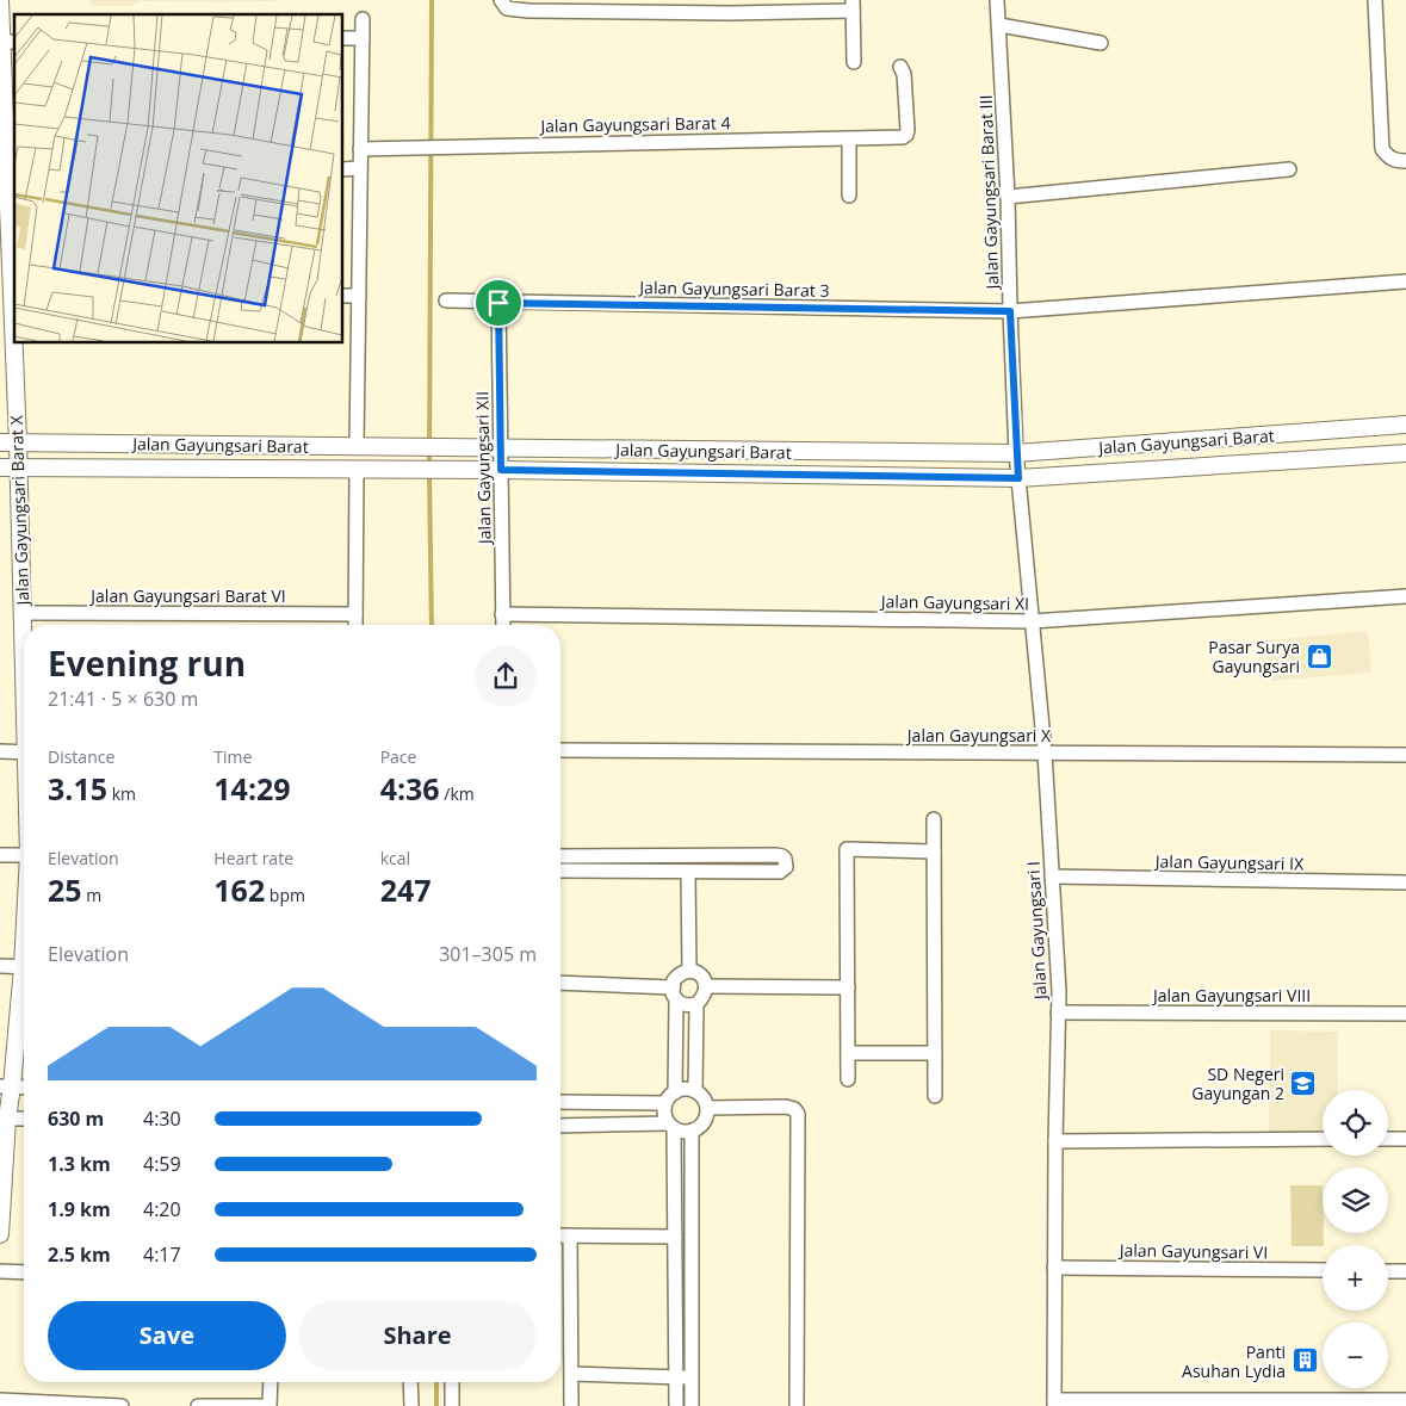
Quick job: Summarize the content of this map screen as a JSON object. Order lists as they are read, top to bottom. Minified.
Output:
{"streets":{"street":["Jalan Gayungsari Barat 4","Jalan Gayungsari Barat III","Jalan Gayungsari Barat 3","Jalan Gayungsari Barat","Jalan Gayungsari XII","Jalan Gayungsari Barat X","Jalan Gayungsari Barat VI","Jalan Gayungsari XI","Jalan Gayungsari X","Jalan Gayungsari IX","Jalan Gayungsari I","Jalan Gayungsari VIII","Jalan Gayungsari VI"]},"crossings":[["Jalan Gayungsari Barat III","Jalan Gayungsari Barat 3"],["Jalan Gayungsari Barat III","Jalan Gayungsari Barat"],["Jalan Gayungsari Barat III","Jalan Gayungsari I"],["Jalan Gayungsari Barat 3","Jalan Gayungsari XII"],["Jalan Gayungsari Barat","Jalan Gayungsari XII"],["Jalan Gayungsari Barat","Jalan Gayungsari Barat X"],["Jalan Gayungsari Barat","Jalan Gayungsari I"],["Jalan Gayungsari XII","Jalan Gayungsari XI"],["Jalan Gayungsari Barat X","Jalan Gayungsari Barat VI"],["Jalan Gayungsari XI","Jalan Gayungsari I"],["Jalan Gayungsari X","Jalan Gayungsari I"],["Jalan Gayungsari IX","Jalan Gayungsari I"],["Jalan Gayungsari I","Jalan Gayungsari VIII"],["Jalan Gayungsari I","Jalan Gayungsari VI"]],"places":{"shop":["Pasar Surya Gayungsari"],"school or university":["SD Negeri Gayungan 2"],"building":["Panti Asuhan Lydia"]},"page":{"heading":["Evening run","21:41 · 5 × 630 m"],"stats":[["Distance","3.15 km"],["Time","14:29"],["Pace","4:36 /km"],["Elevation","25 m"],["Heart rate","162 bpm"],["kcal","247"]],"chart":["Elevation","301–305 m"],"map_buttons":["+","−"],"list":[{"name":"630 m","note":"4:30"},{"name":"1.3 km","note":"4:59"},{"name":"1.9 km","note":"4:20"},{"name":"2.5 km","note":"4:17"}],"buttons":["Save","Share"]}}
